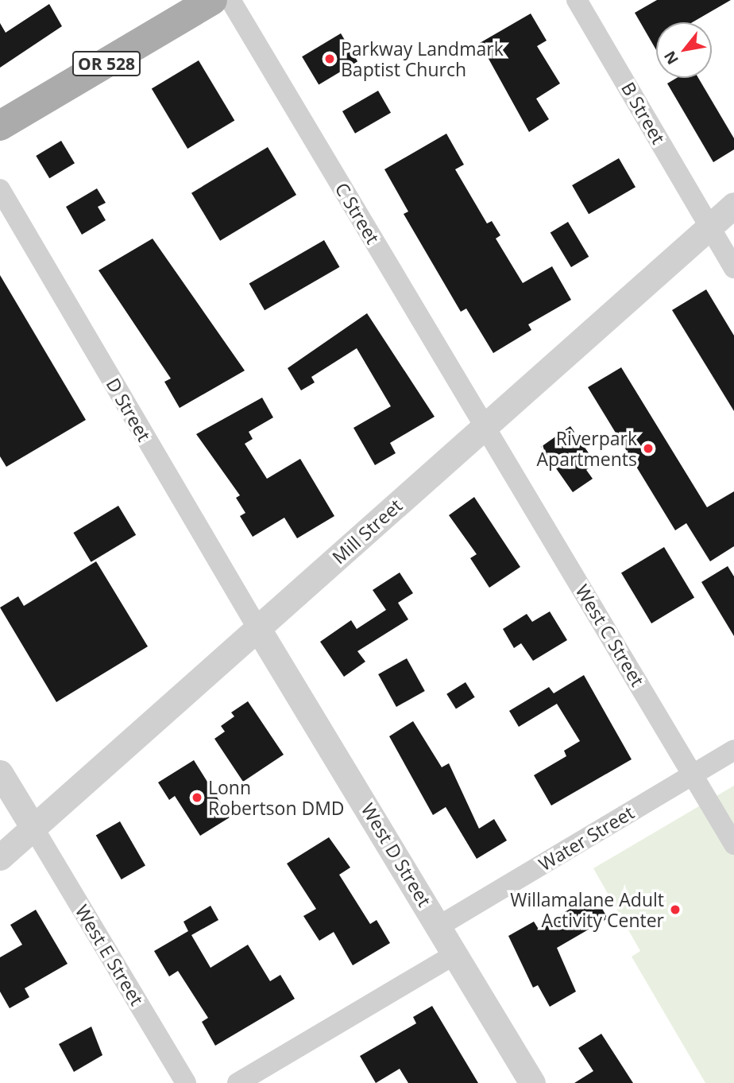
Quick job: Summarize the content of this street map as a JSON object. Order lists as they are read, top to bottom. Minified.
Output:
{"streets":{"main road":["OR 528"],"street":["B Street","C Street","D Street","Mill Street","West C Street","Water Street","West D Street","West E Street"]},"crossings":[["B Street","Mill Street"],["C Street","Mill Street"],["C Street","West C Street"],["D Street","Mill Street"],["D Street","West D Street"],["Mill Street","West C Street"],["Mill Street","West D Street"],["Mill Street","West E Street"],["West C Street","Water Street"],["Water Street","West D Street"]],"places":["Parkway Landmark Baptist Church","Riverpark Apartments","Lonn Robertson DMD","Willamalane Adult Activity Center"],"north":"bottom left"}
